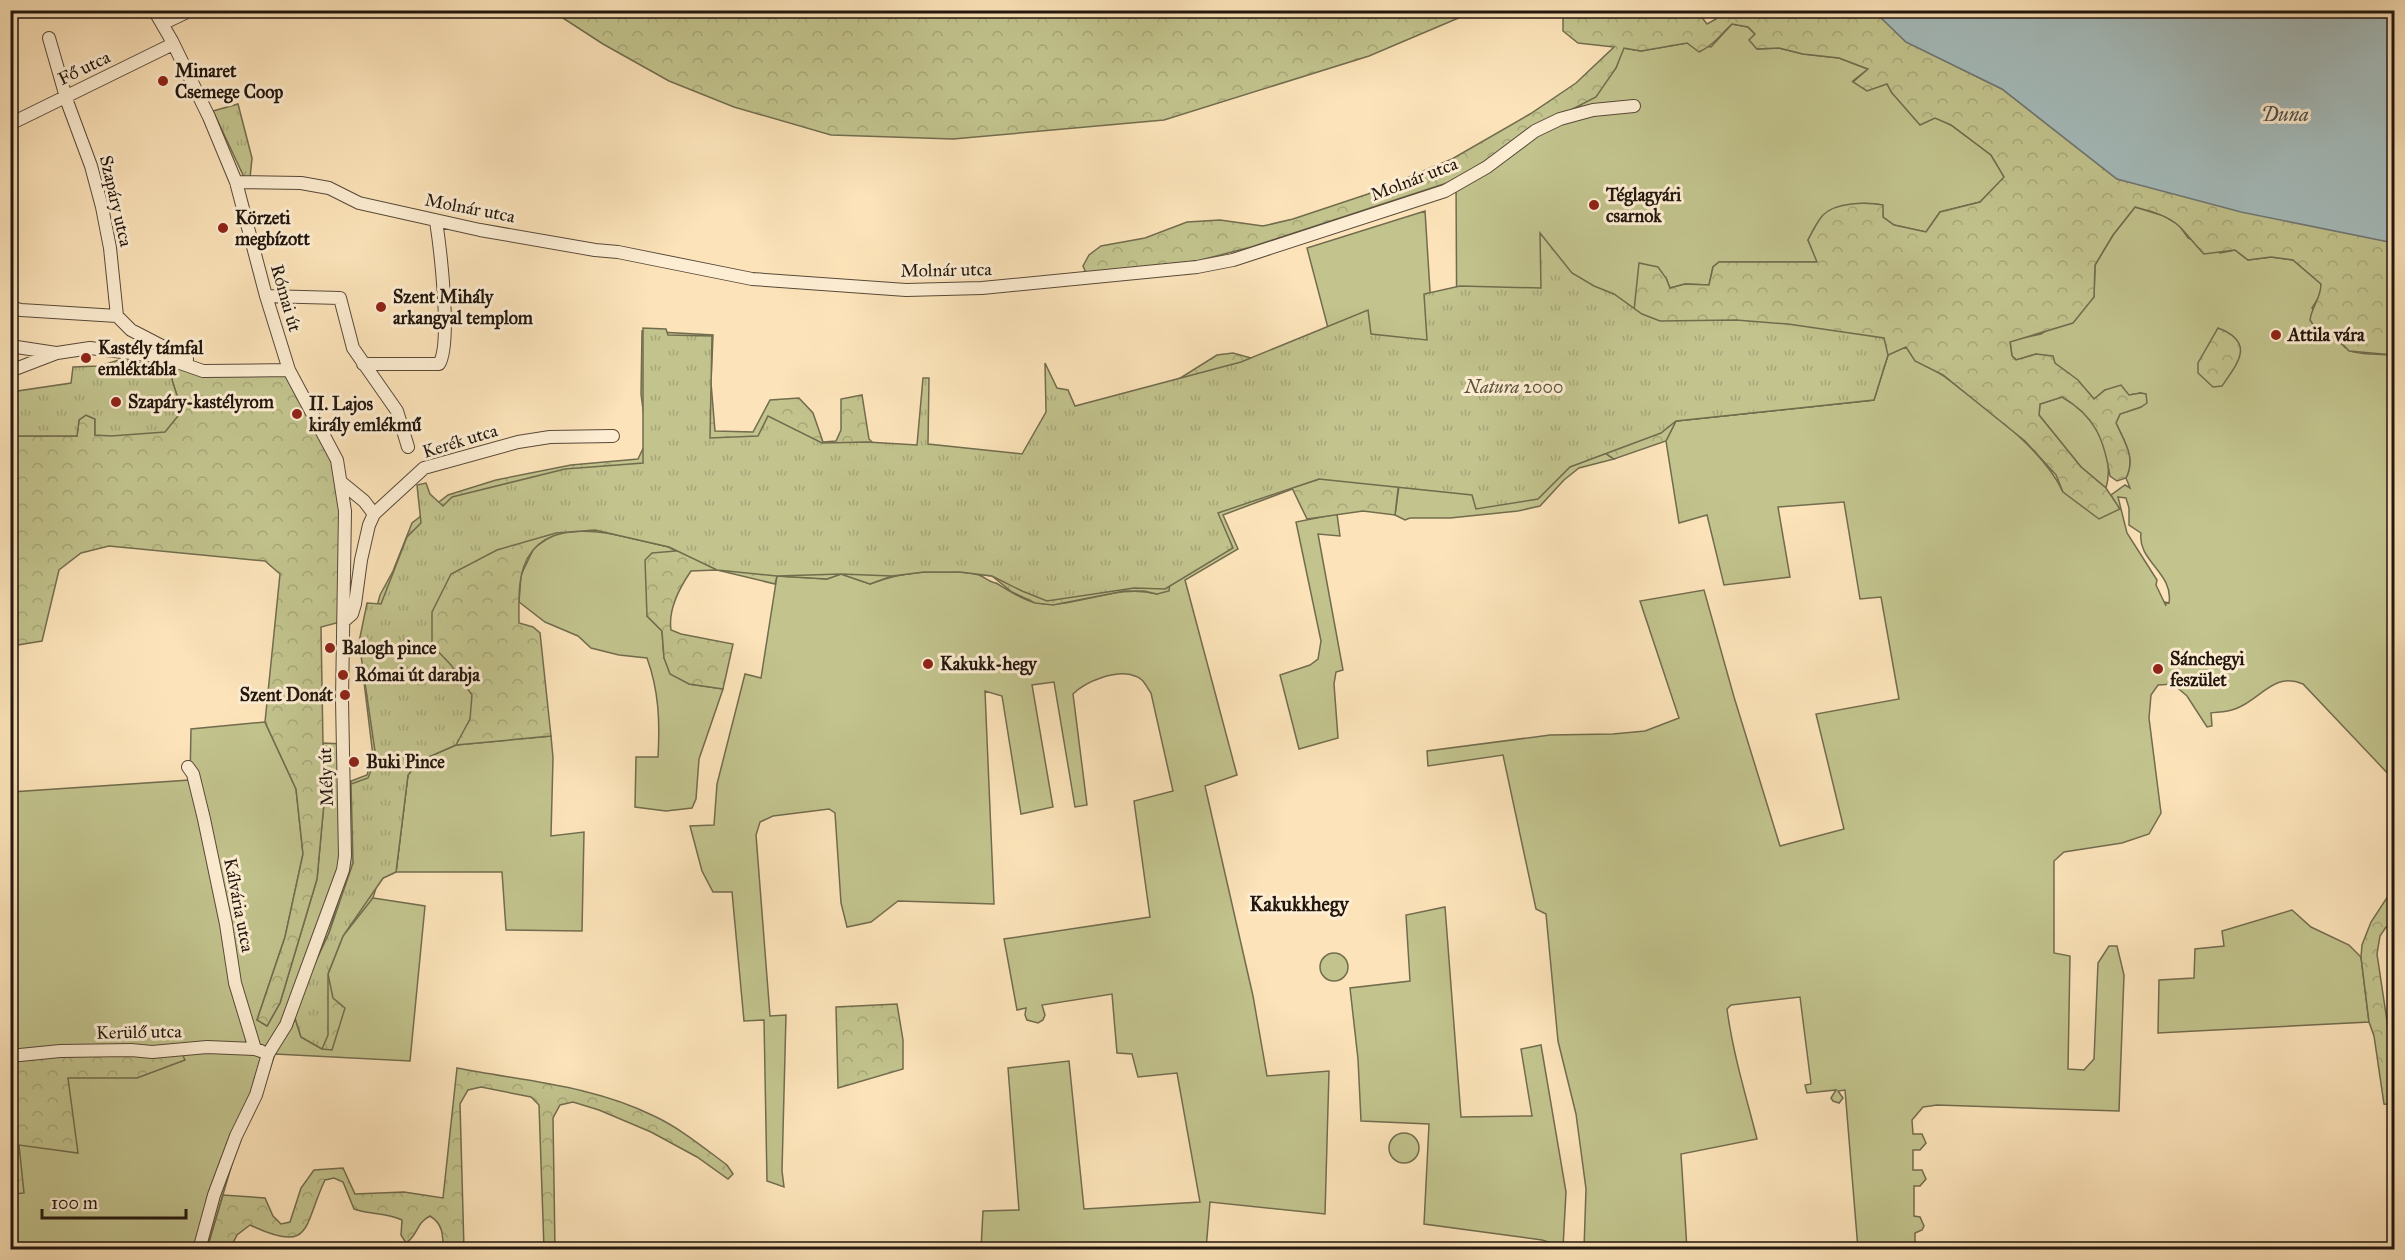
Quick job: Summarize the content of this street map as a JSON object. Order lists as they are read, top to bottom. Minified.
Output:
{"streets":{"street":["Fő utca","Molnár utca","Szapáry utca","Római út","Kerék utca","Mély út","Kálvária utca","Kerülő utca"]},"crossings":[["Fő utca","Szapáry utca"],["Fő utca","Római út"],["Molnár utca","Római út"],["Római út","Mély út"],["Kerék utca","Mély út"],["Mély út","Kerülő utca"],["Kálvária utca","Kerülő utca"]],"districts":["Kakukkhegy"],"water":["Duna"],"parks":["Natura 2000"],"places":["Minaret Csemege Coop","Téglagyári csarnok","Körzeti megbízott","Szent Mihály arkangyal templom","Attila vára","Kastély támfal emléktábla","Szapáry-kastélyrom","II. Lajos király emlékmű","Balogh pince","Kakukk-hegy","Sánchegyi feszület","Római út darabja","Szent Donát","Buki Pince"],"scale_bar":"100 m"}
